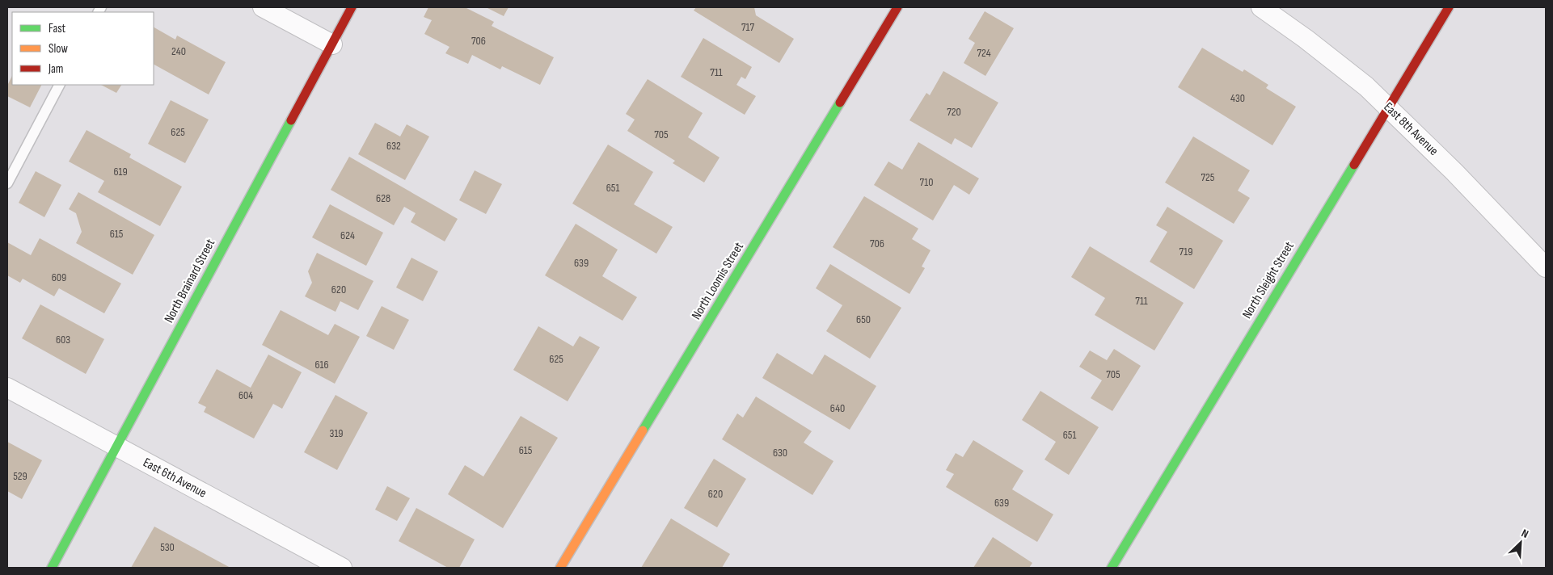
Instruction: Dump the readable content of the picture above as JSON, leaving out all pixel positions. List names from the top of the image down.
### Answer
{
  "streets": {
    "street": [
      "East 8th Avenue",
      "North Sleight Street",
      "North Brainard Street",
      "North Loomis Street",
      "East 6th Avenue"
    ]
  },
  "crossings": [
    ["East 8th Avenue", "North Sleight Street"],
    ["North Brainard Street", "East 6th Avenue"]
  ],
  "house_numbers": [
    "717",
    "706",
    "240",
    "724",
    "711",
    "430",
    "720",
    "625",
    "705",
    "632",
    "619",
    "725",
    "710",
    "651",
    "628",
    "615",
    "624",
    "706",
    "719",
    "639",
    "609",
    "620",
    "711",
    "650",
    "603",
    "625",
    "616",
    "705",
    "604",
    "640",
    "319",
    "651",
    "615",
    "630",
    "529",
    "620",
    "639",
    "530"
  ],
  "legend": ["Fast", "Slow", "Jam"],
  "north": "top right"
}
